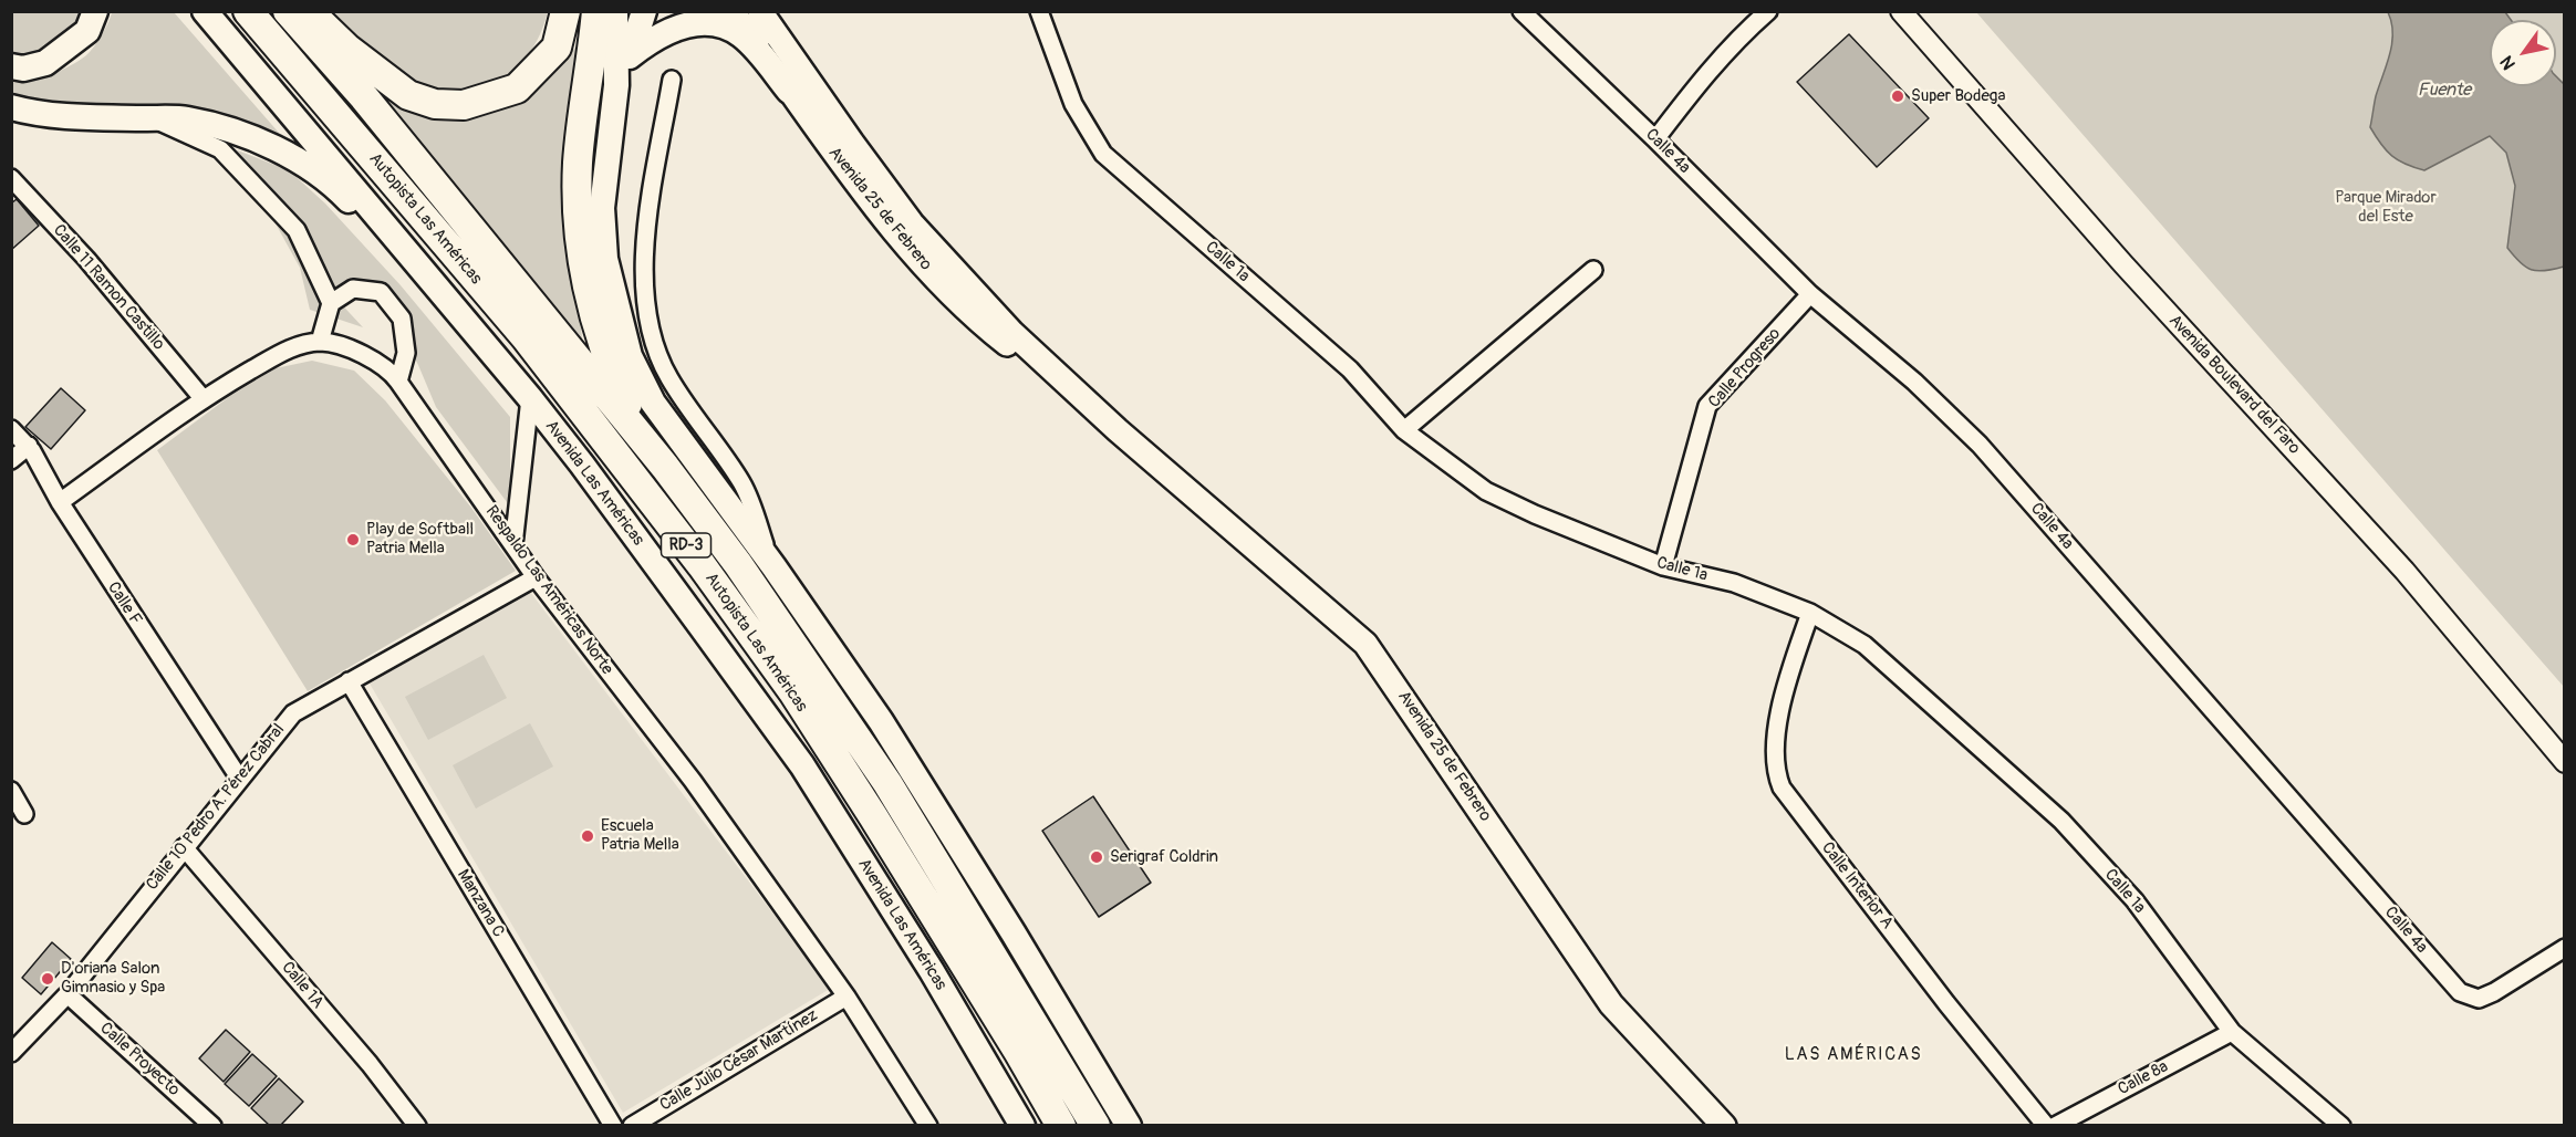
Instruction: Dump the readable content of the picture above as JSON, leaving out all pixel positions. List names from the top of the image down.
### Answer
{
  "streets": {
    "highway": ["Autopista Las Américas", "RD-3"],
    "main road": ["Avenida 25 de Febrero", "Avenida Las Américas"],
    "street": [
      "Calle 4a",
      "Calle 1a",
      "Calle 11 Ramon Castillo",
      "Calle Progreso",
      "Avenida Boulevard del Faro",
      "Respaldo Las Américas Norte",
      "Calle F",
      "Calle 10 Pedro A. Pérez Cabral",
      "Calle Interior A",
      "Manzana C",
      "Calle 1A",
      "Calle Proyecto",
      "Calle Julio César Martínez",
      "Calle 8a"
    ]
  },
  "crossings": [
    ["Calle 4a", "Calle Progreso"],
    ["Calle 1a", "Calle Progreso"],
    ["Calle 1a", "Calle Interior A"],
    ["Calle 1a", "Calle 8a"],
    ["Calle 11 Ramon Castillo", "Respaldo Las Américas Norte"],
    ["Respaldo Las Américas Norte", "Calle F"],
    ["Respaldo Las Américas Norte", "Calle 10 Pedro A. Pérez Cabral"],
    ["Respaldo Las Américas Norte", "Calle Julio César Martínez"],
    ["Calle F", "Calle 10 Pedro A. Pérez Cabral"],
    ["Calle 10 Pedro A. Pérez Cabral", "Manzana C"],
    ["Calle 10 Pedro A. Pérez Cabral", "Calle 1A"],
    ["Calle 10 Pedro A. Pérez Cabral", "Calle Proyecto"]
  ],
  "districts": ["LAS AMÉRICAS"],
  "water": ["Fuente"],
  "parks": ["Parque Mirador del Este"],
  "places": [
    "Super Bodega",
    "Play de Softball Patria Mella",
    "Escuela Patria Mella",
    "Serigraf Coldrin",
    "D'oriana Salon Gimnasio y Spa"
  ],
  "north": "bottom left"
}
